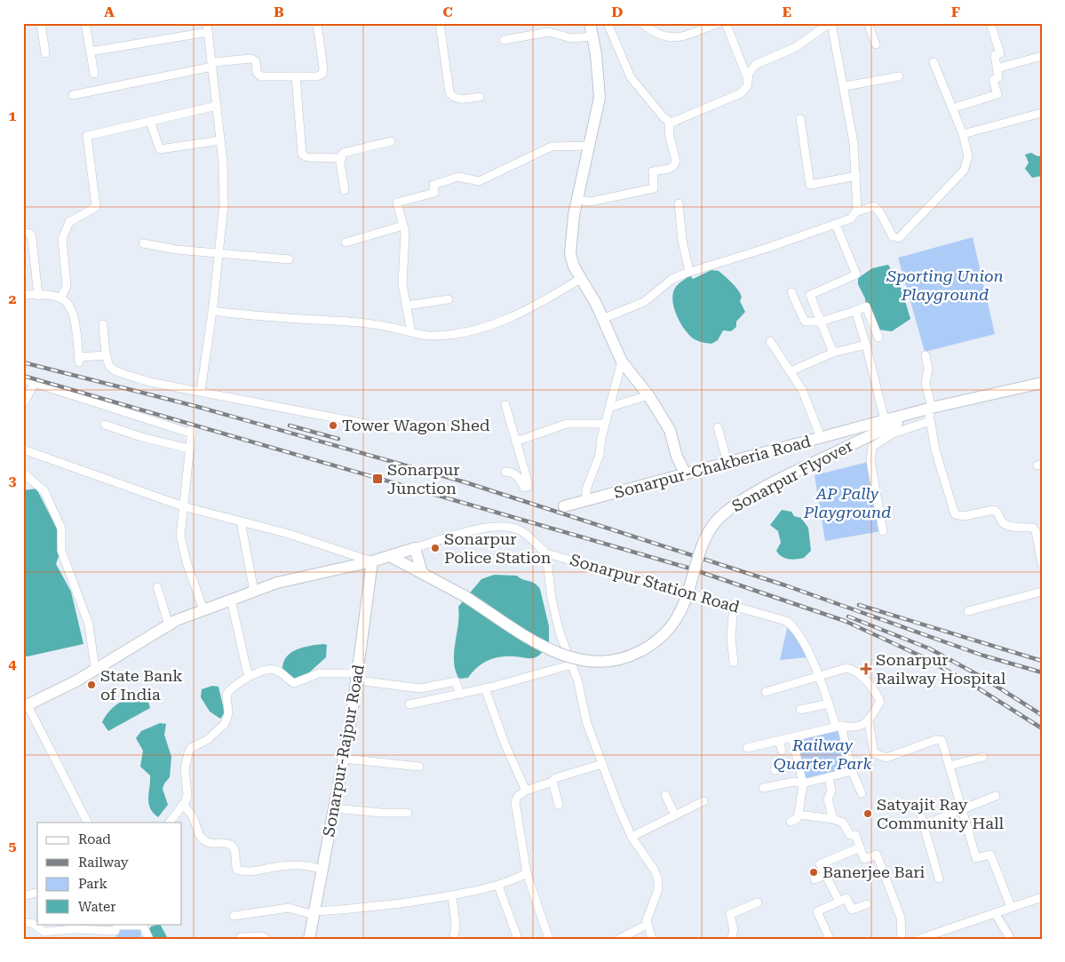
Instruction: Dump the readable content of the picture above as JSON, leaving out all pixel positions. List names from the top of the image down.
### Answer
{
  "streets": {
    "main road": ["Sonarpur-Chakberia Road", "Sonarpur Flyover", "Sonarpur-Rajpur Road"],
    "street": ["Sonarpur Station Road"]
  },
  "crossings": [
    ["Sonarpur-Chakberia Road", "Sonarpur Flyover"]
  ],
  "parks": ["Sporting Union Playground", "AP Pally Playground", "Railway Quarter Park"],
  "places": {
    "other": [
      "Tower Wagon Shed",
      "Sonarpur Police Station",
      "State Bank of India",
      "Satyajit Ray Community Hall",
      "Banerjee Bari"
    ],
    "transit": ["Sonarpur Junction"],
    "health": ["Sonarpur Railway Hospital"]
  },
  "legend": [
    "Road",
    "Railway",
    "Park",
    "Water"
  ],
  "grid": {
    "columns": [
      "A",
      "B",
      "C",
      "D",
      "E",
      "F"
    ],
    "rows": [
      "1",
      "2",
      "3",
      "4",
      "5"
    ]
  }
}
